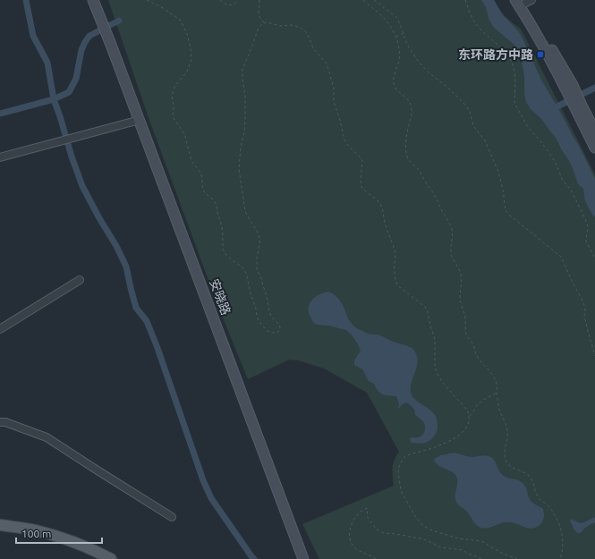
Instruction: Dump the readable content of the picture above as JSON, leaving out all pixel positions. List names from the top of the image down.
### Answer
{
  "streets": {
    "street": ["安晓路"]
  },
  "places": {
    "transit": ["东环路方中路"]
  },
  "scale_bar": "100 m"
}
